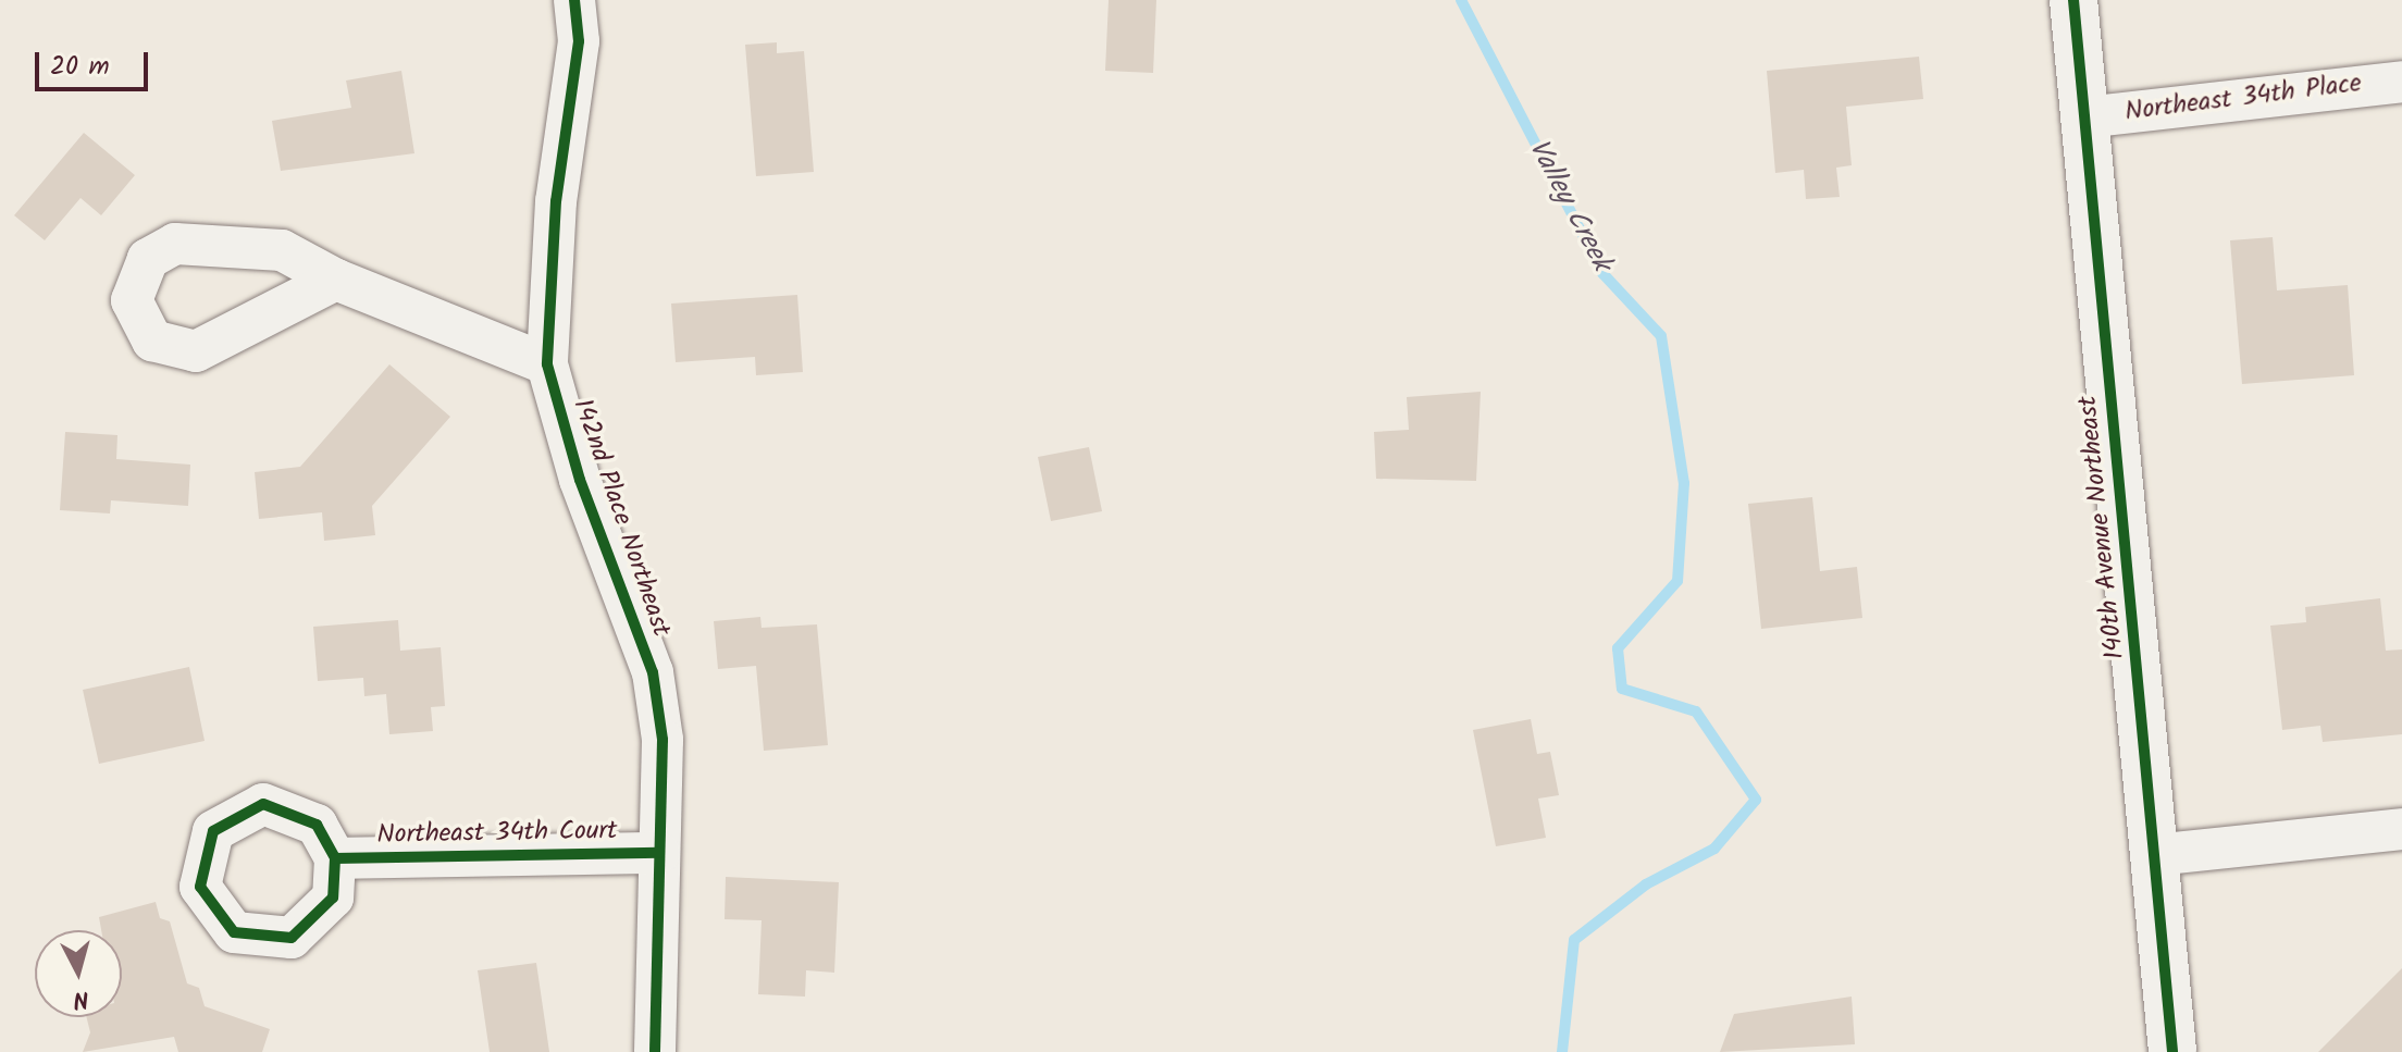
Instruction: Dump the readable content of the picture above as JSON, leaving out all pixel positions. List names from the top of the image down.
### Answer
{
  "streets": {
    "street": [
      "Northeast 34th Place",
      "142nd Place Northeast",
      "140th Avenue Northeast",
      "Northeast 34th Court"
    ]
  },
  "crossings": [
    ["Northeast 34th Place", "140th Avenue Northeast"],
    ["142nd Place Northeast", "Northeast 34th Court"]
  ],
  "water": ["Valley Creek"],
  "scale_bar": "20 m",
  "north": "bottom"
}
